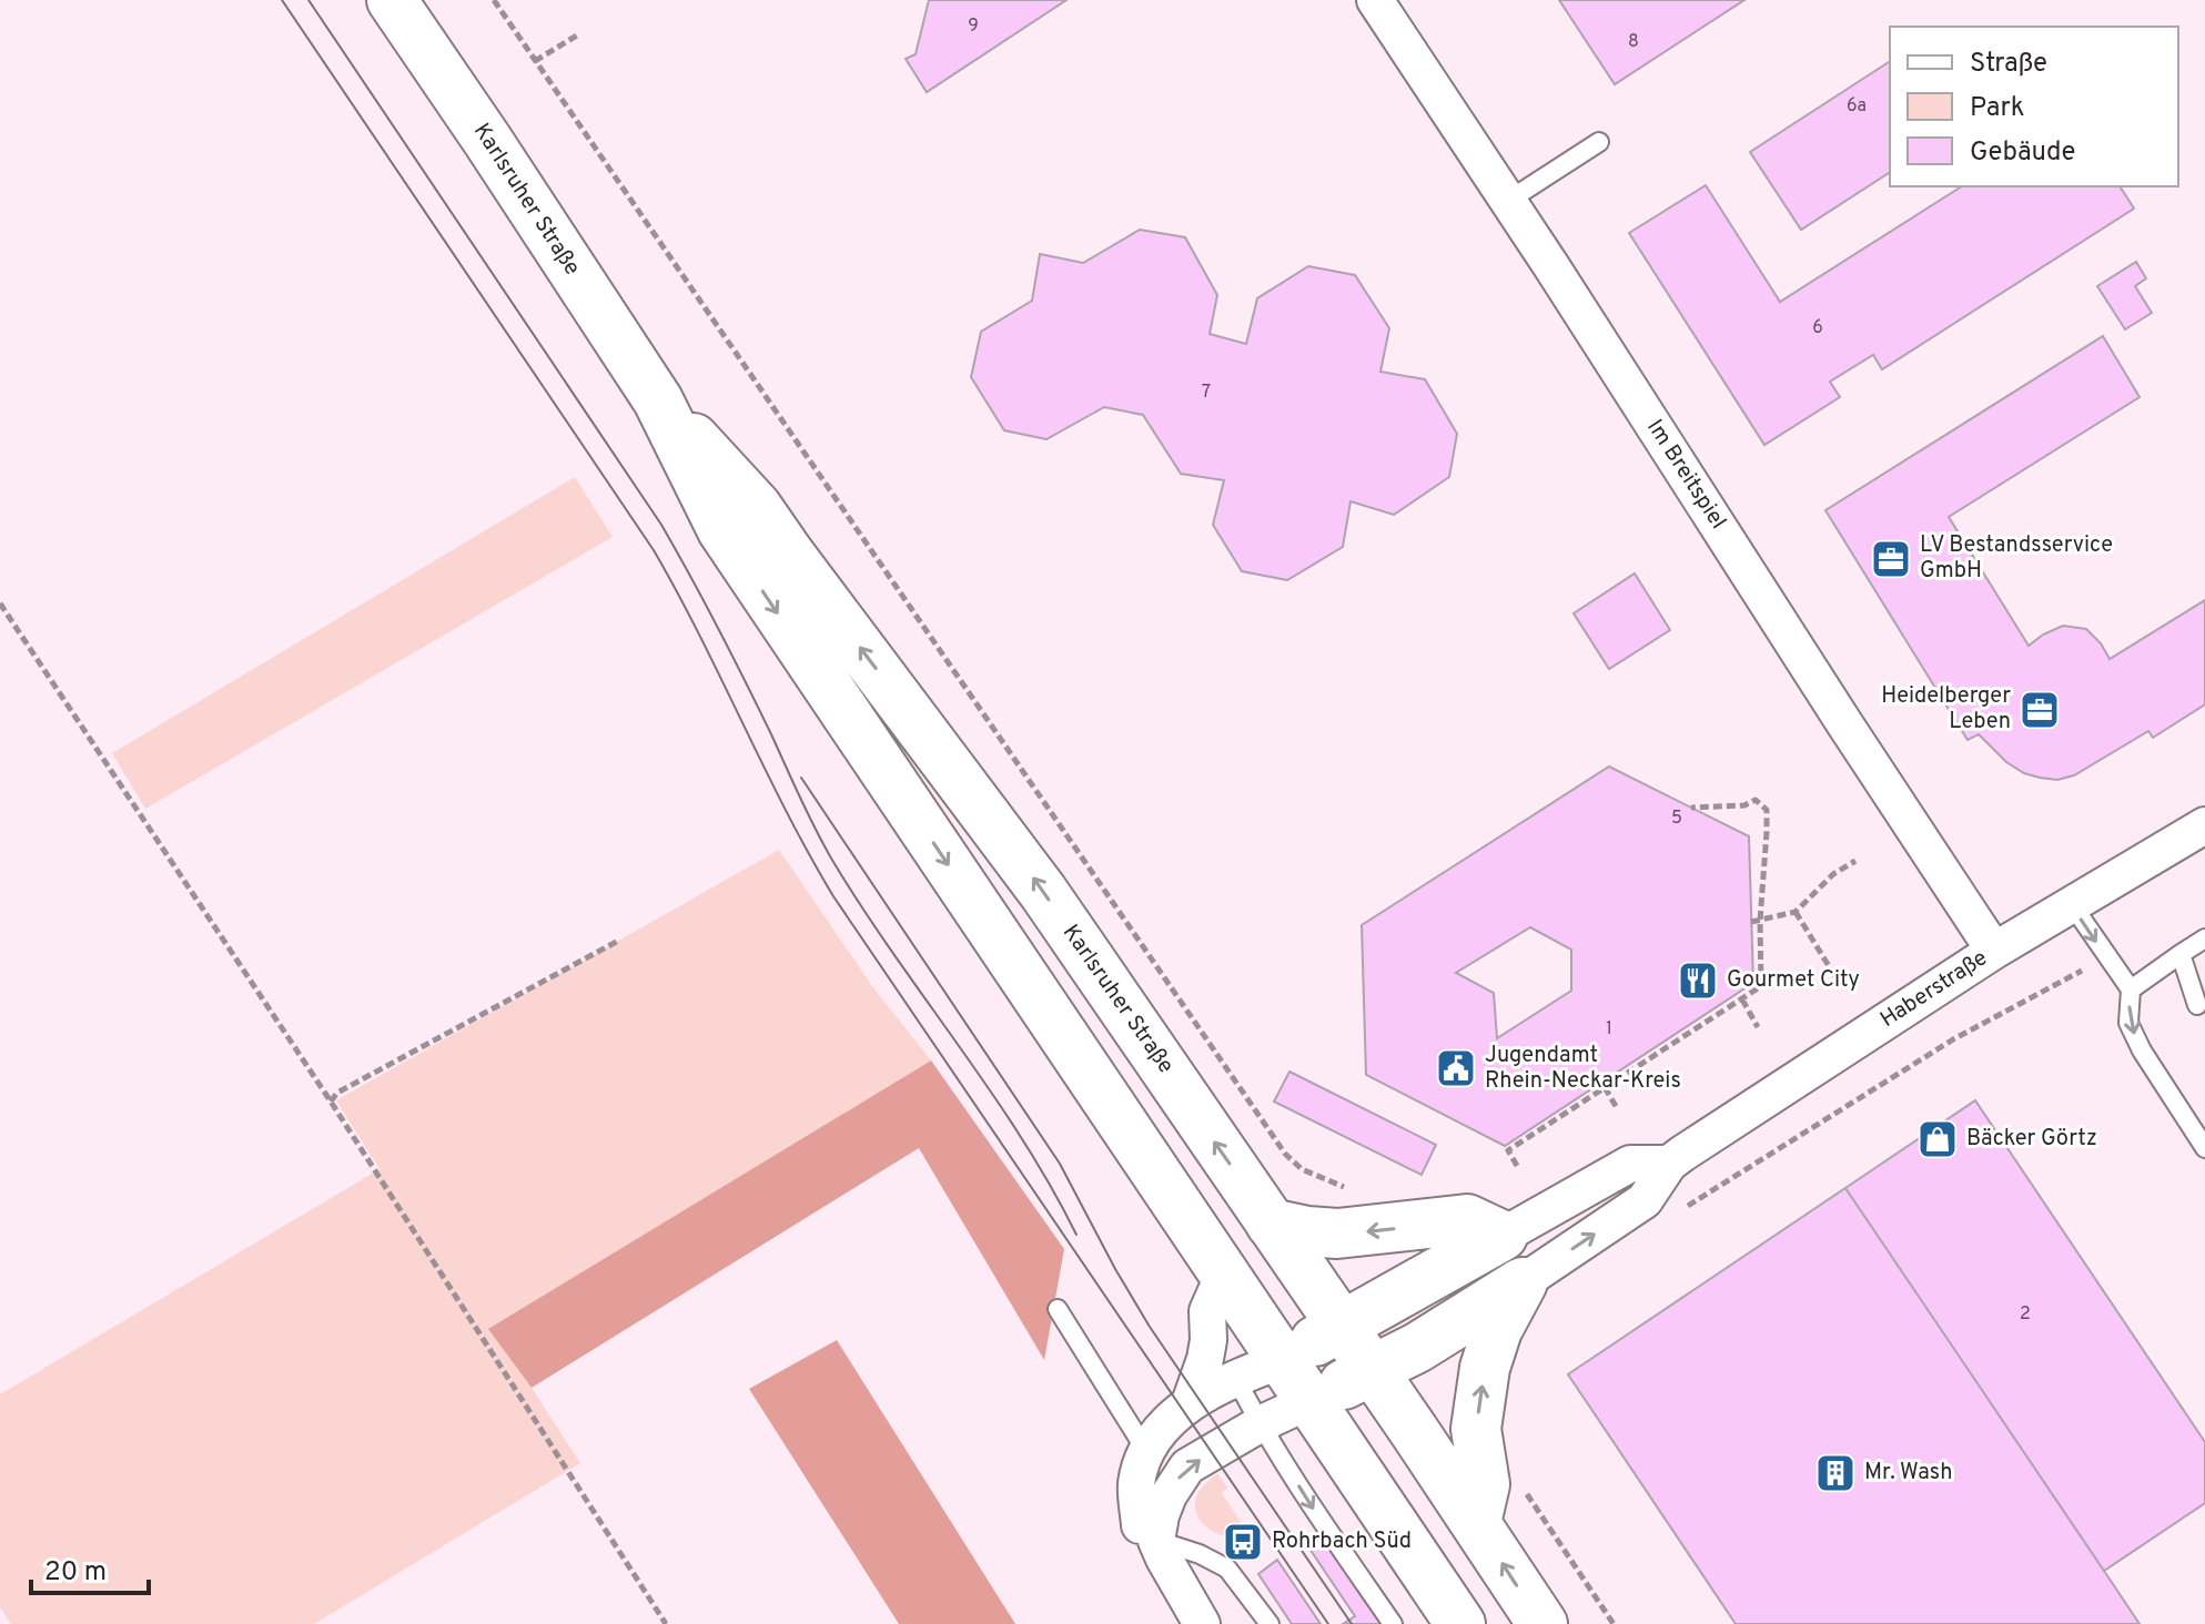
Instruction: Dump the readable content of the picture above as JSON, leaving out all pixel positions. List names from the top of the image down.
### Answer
{
  "streets": {
    "main road": ["Karlsruher Straße"],
    "street": ["Im Breitspiel", "Haberstraße"]
  },
  "crossings": [
    ["Im Breitspiel", "Haberstraße"]
  ],
  "places": {
    "office": ["LV Bestandsservice GmbH", "Heidelberger Leben"],
    "restaurant": ["Gourmet City"],
    "public building": ["Jugendamt Rhein-Neckar-Kreis"],
    "shop": ["Bäcker Görtz"],
    "building": ["Mr. Wash"],
    "bus stop": ["Rohrbach Süd"]
  },
  "house_numbers": [
    "9",
    "8",
    "6a",
    "6",
    "7",
    "5",
    "1",
    "2"
  ],
  "legend": ["Straße", "Park", "Gebäude"],
  "scale_bar": "20 m"
}
